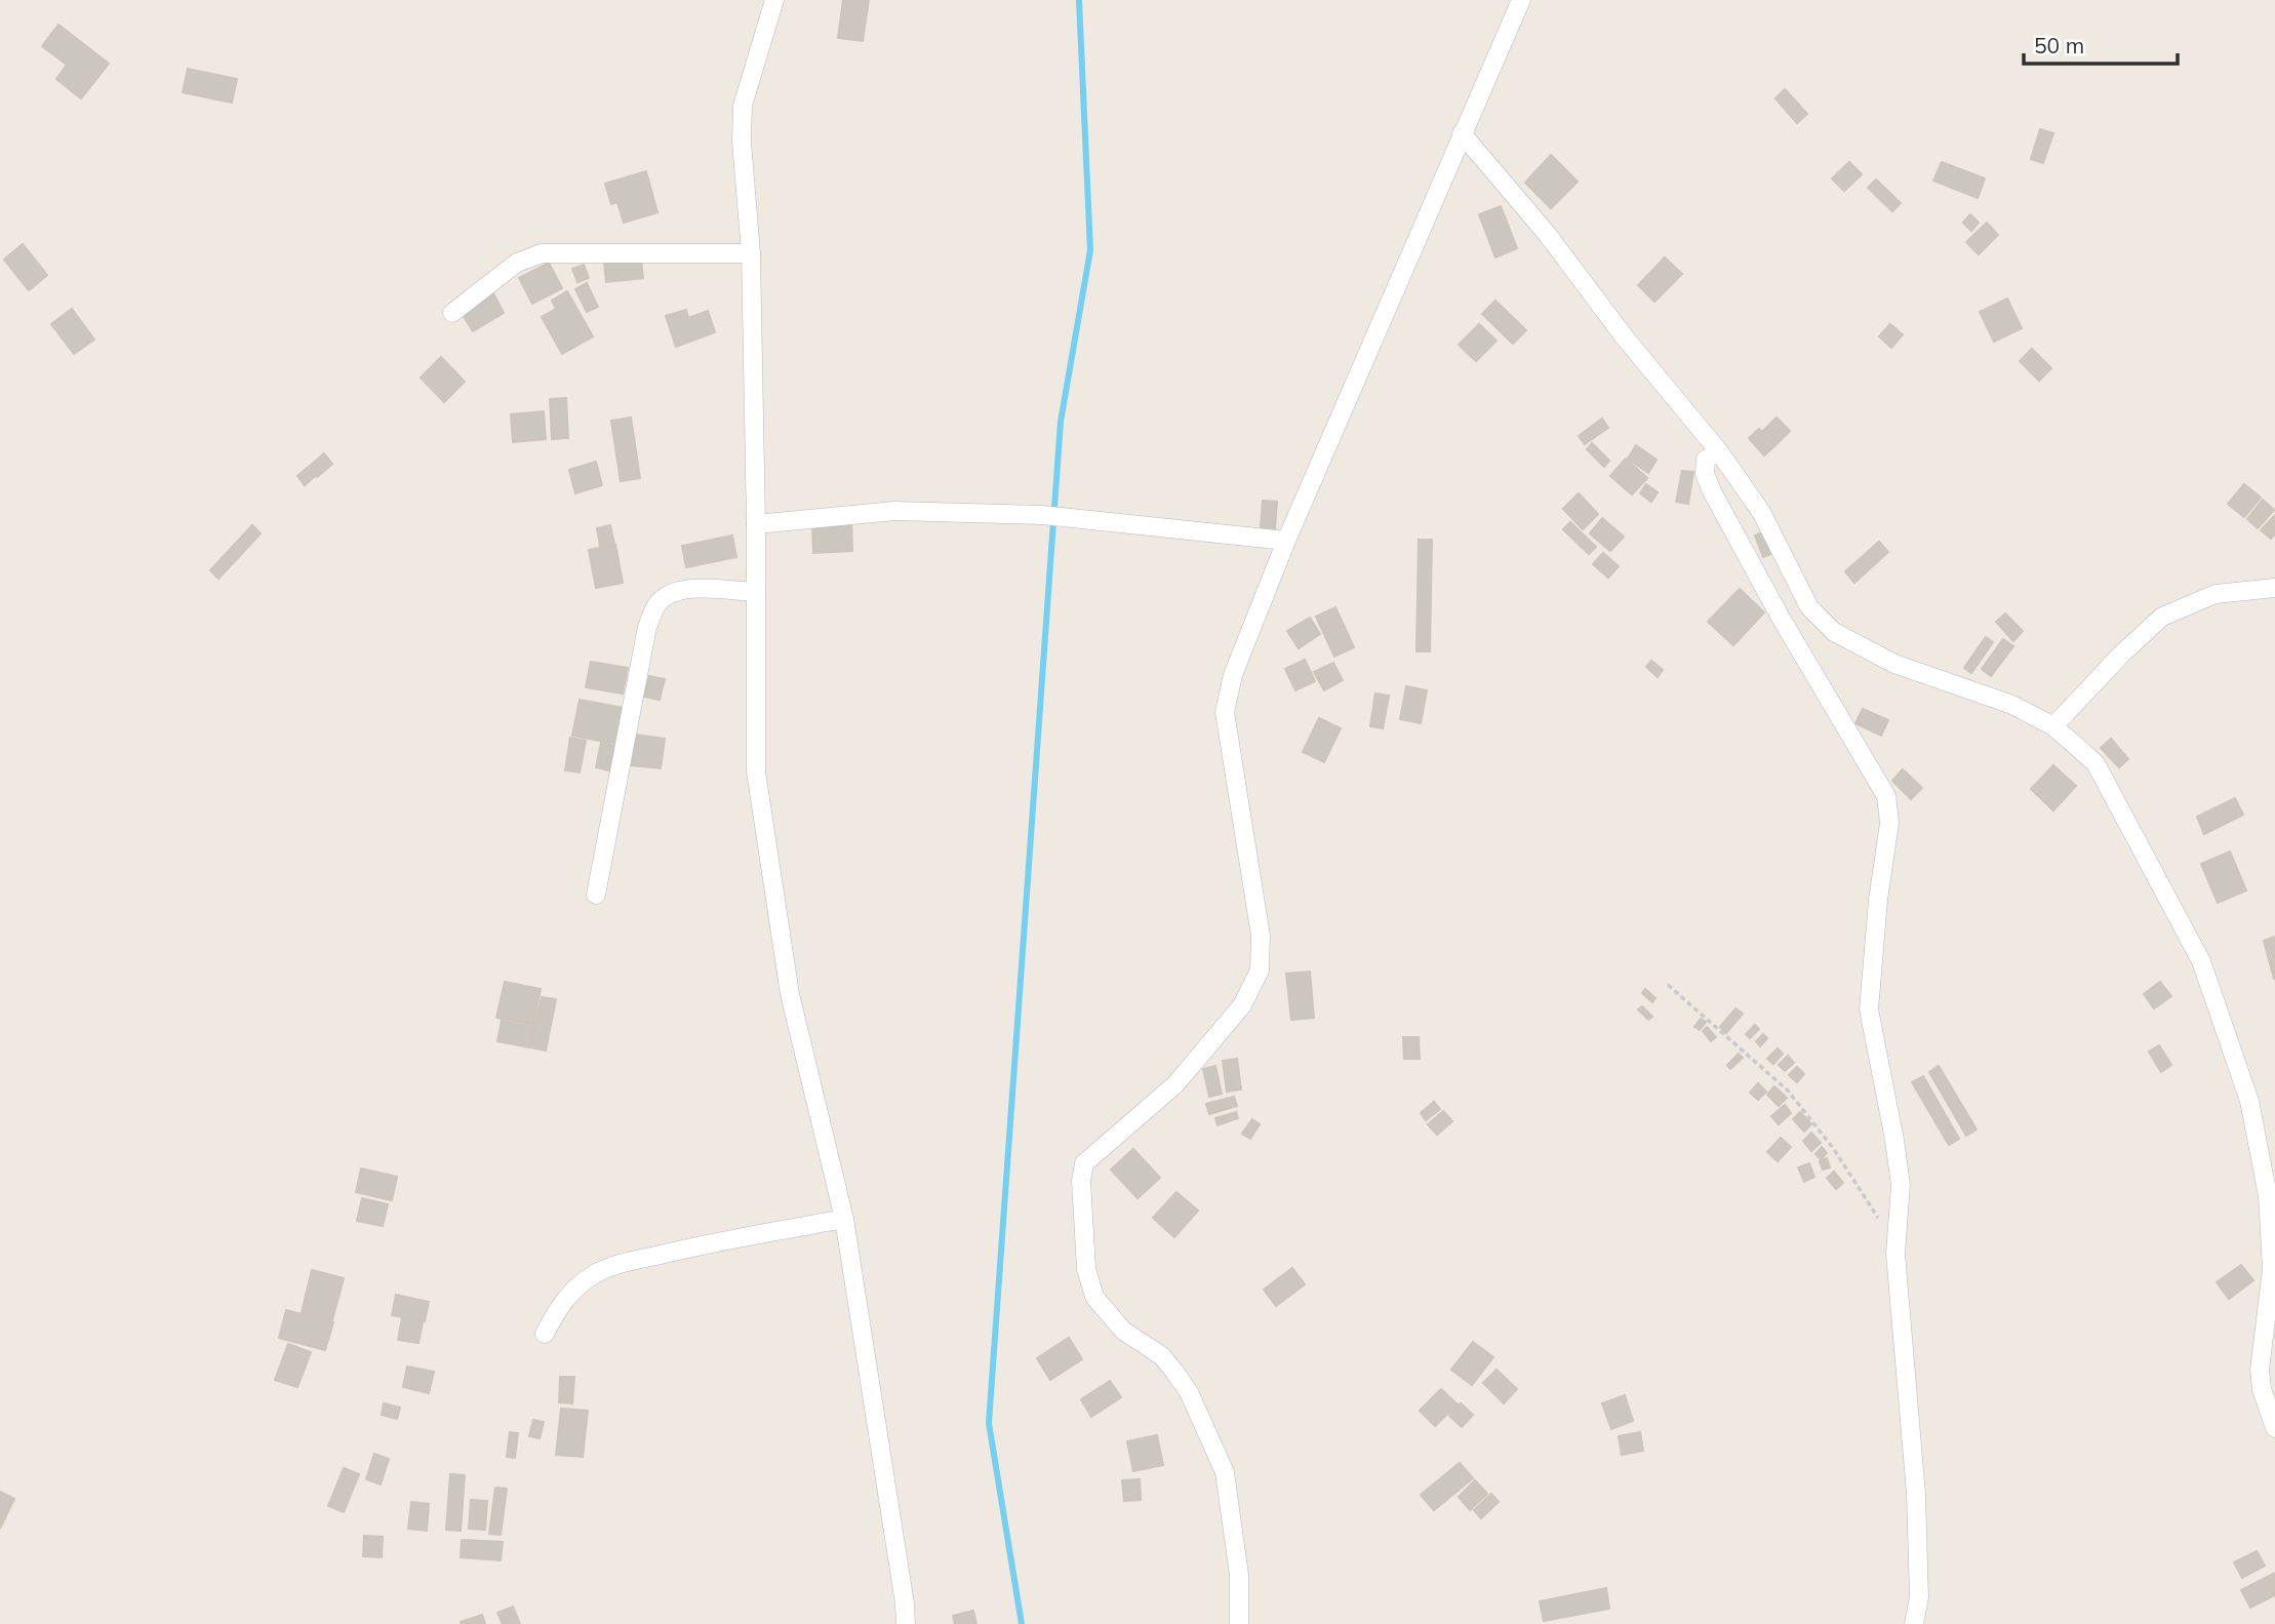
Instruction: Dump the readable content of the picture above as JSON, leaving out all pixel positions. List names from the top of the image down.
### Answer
{
  "scale_bar": "50 m"
}
